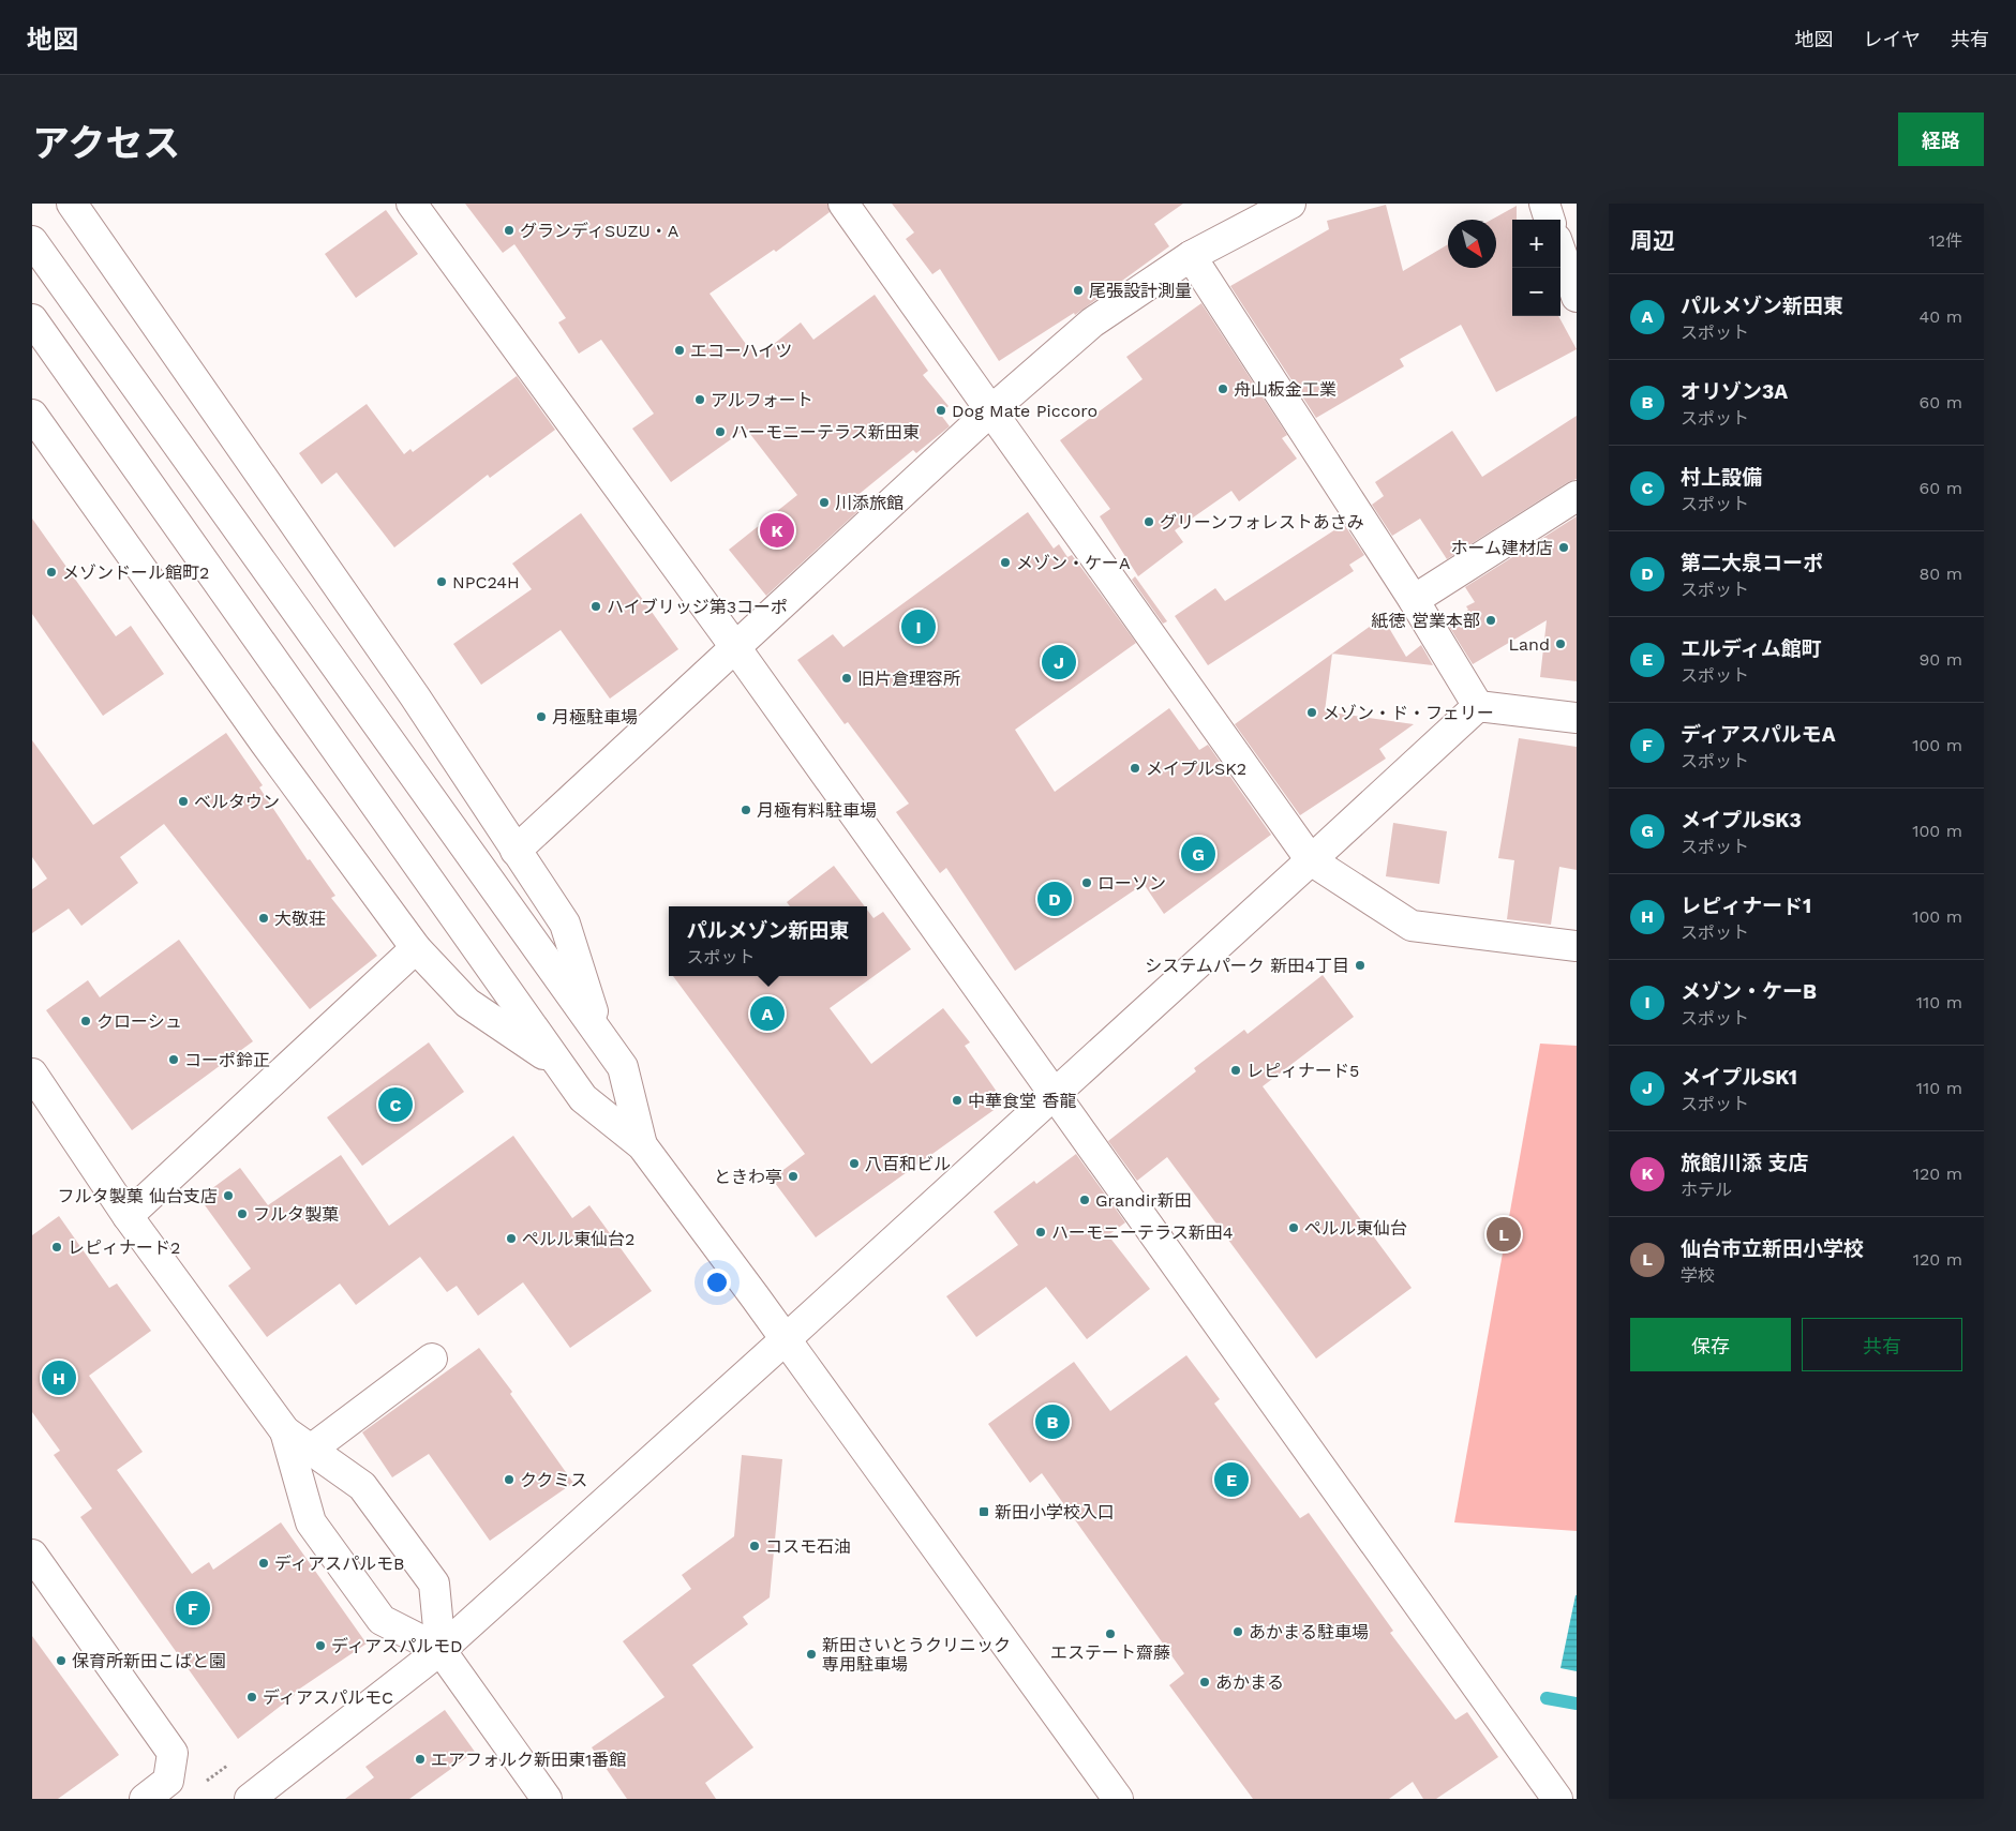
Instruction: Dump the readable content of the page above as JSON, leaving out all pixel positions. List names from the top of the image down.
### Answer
{
  "places": {
    "other": [
      "グランディSUZU・A",
      "尾張設計測量",
      "エコーハイツ",
      "舟山板金工業",
      "アルフォート",
      "Dog Mate Piccoro",
      "ハーモニーテラス新田東",
      "川添旅館",
      "グリーンフォレストあさみ",
      "ホーム建材店",
      "メゾン・ケーA",
      "メゾンドール館町2",
      "NPC24H",
      "ハイブリッジ第3コーポ",
      "紙徳 営業本部",
      "Land",
      "旧片倉理容所",
      "メゾン・ド・フェリー",
      "月極駐車場",
      "メイプルSK2",
      "ベルタウン",
      "月極有料駐車場",
      "ローソン",
      "大敬荘",
      "システムパーク 新田4丁目",
      "クローシュ",
      "コーポ鈴正",
      "レピィナード5",
      "中華食堂 香龍",
      "八百和ビル",
      "ときわ亭",
      "フルタ製菓 仙台支店",
      "Grandir新田",
      "フルタ製菓",
      "ペルル東仙台",
      "ハーモニーテラス新田4",
      "ペルル東仙台2",
      "レピィナード2",
      "ククミス",
      "コスモ石油",
      "ディアスパルモB",
      "あかまる駐車場",
      "エステート齋藤",
      "ディアスパルモD",
      "新田さいとうクリニック 専用駐車場",
      "保育所新田こばと園",
      "あかまる",
      "ディアスパルモC",
      "エアフォルク新田東1番館"
    ],
    "transit": ["新田小学校入口"]
  },
  "north": "bottom right",
  "page": {
    "header": "地図",
    "nav": ["地図", "レイヤ", "共有"],
    "title": "アクセス",
    "buttons": [
      "経路",
      ["保存", "共有"]
    ],
    "heading": ["周辺", "12件"],
    "map_buttons": ["+", "−"],
    "list": [
      {
        "mark": "A",
        "name": "パルメゾン新田東",
        "note": "スポット",
        "value": "40 m"
      },
      {
        "mark": "B",
        "name": "オリゾン3A",
        "note": "スポット",
        "value": "60 m"
      },
      {
        "mark": "C",
        "name": "村上設備",
        "note": "スポット",
        "value": "60 m"
      },
      {
        "mark": "D",
        "name": "第二大泉コーポ",
        "note": "スポット",
        "value": "80 m"
      },
      {
        "mark": "E",
        "name": "エルディム館町",
        "note": "スポット",
        "value": "90 m"
      },
      {
        "mark": "F",
        "name": "ディアスパルモA",
        "note": "スポット",
        "value": "100 m"
      },
      {
        "mark": "G",
        "name": "メイプルSK3",
        "note": "スポット",
        "value": "100 m"
      },
      {
        "mark": "H",
        "name": "レピィナード1",
        "note": "スポット",
        "value": "100 m"
      },
      {
        "mark": "I",
        "name": "メゾン・ケーB",
        "note": "スポット",
        "value": "110 m"
      },
      {
        "mark": "J",
        "name": "メイプルSK1",
        "note": "スポット",
        "value": "110 m"
      },
      {
        "mark": "K",
        "name": "旅館川添 支店",
        "note": "ホテル",
        "value": "120 m"
      },
      {
        "mark": "L",
        "name": "仙台市立新田小学校",
        "note": "学校",
        "value": "120 m"
      }
    ],
    "pins": [
      "K",
      "I",
      "J",
      "G",
      "D",
      "A",
      "C",
      "L",
      "H",
      "B",
      "E",
      "F"
    ],
    "popup": ["パルメゾン新田東", "スポット"]
  }
}
